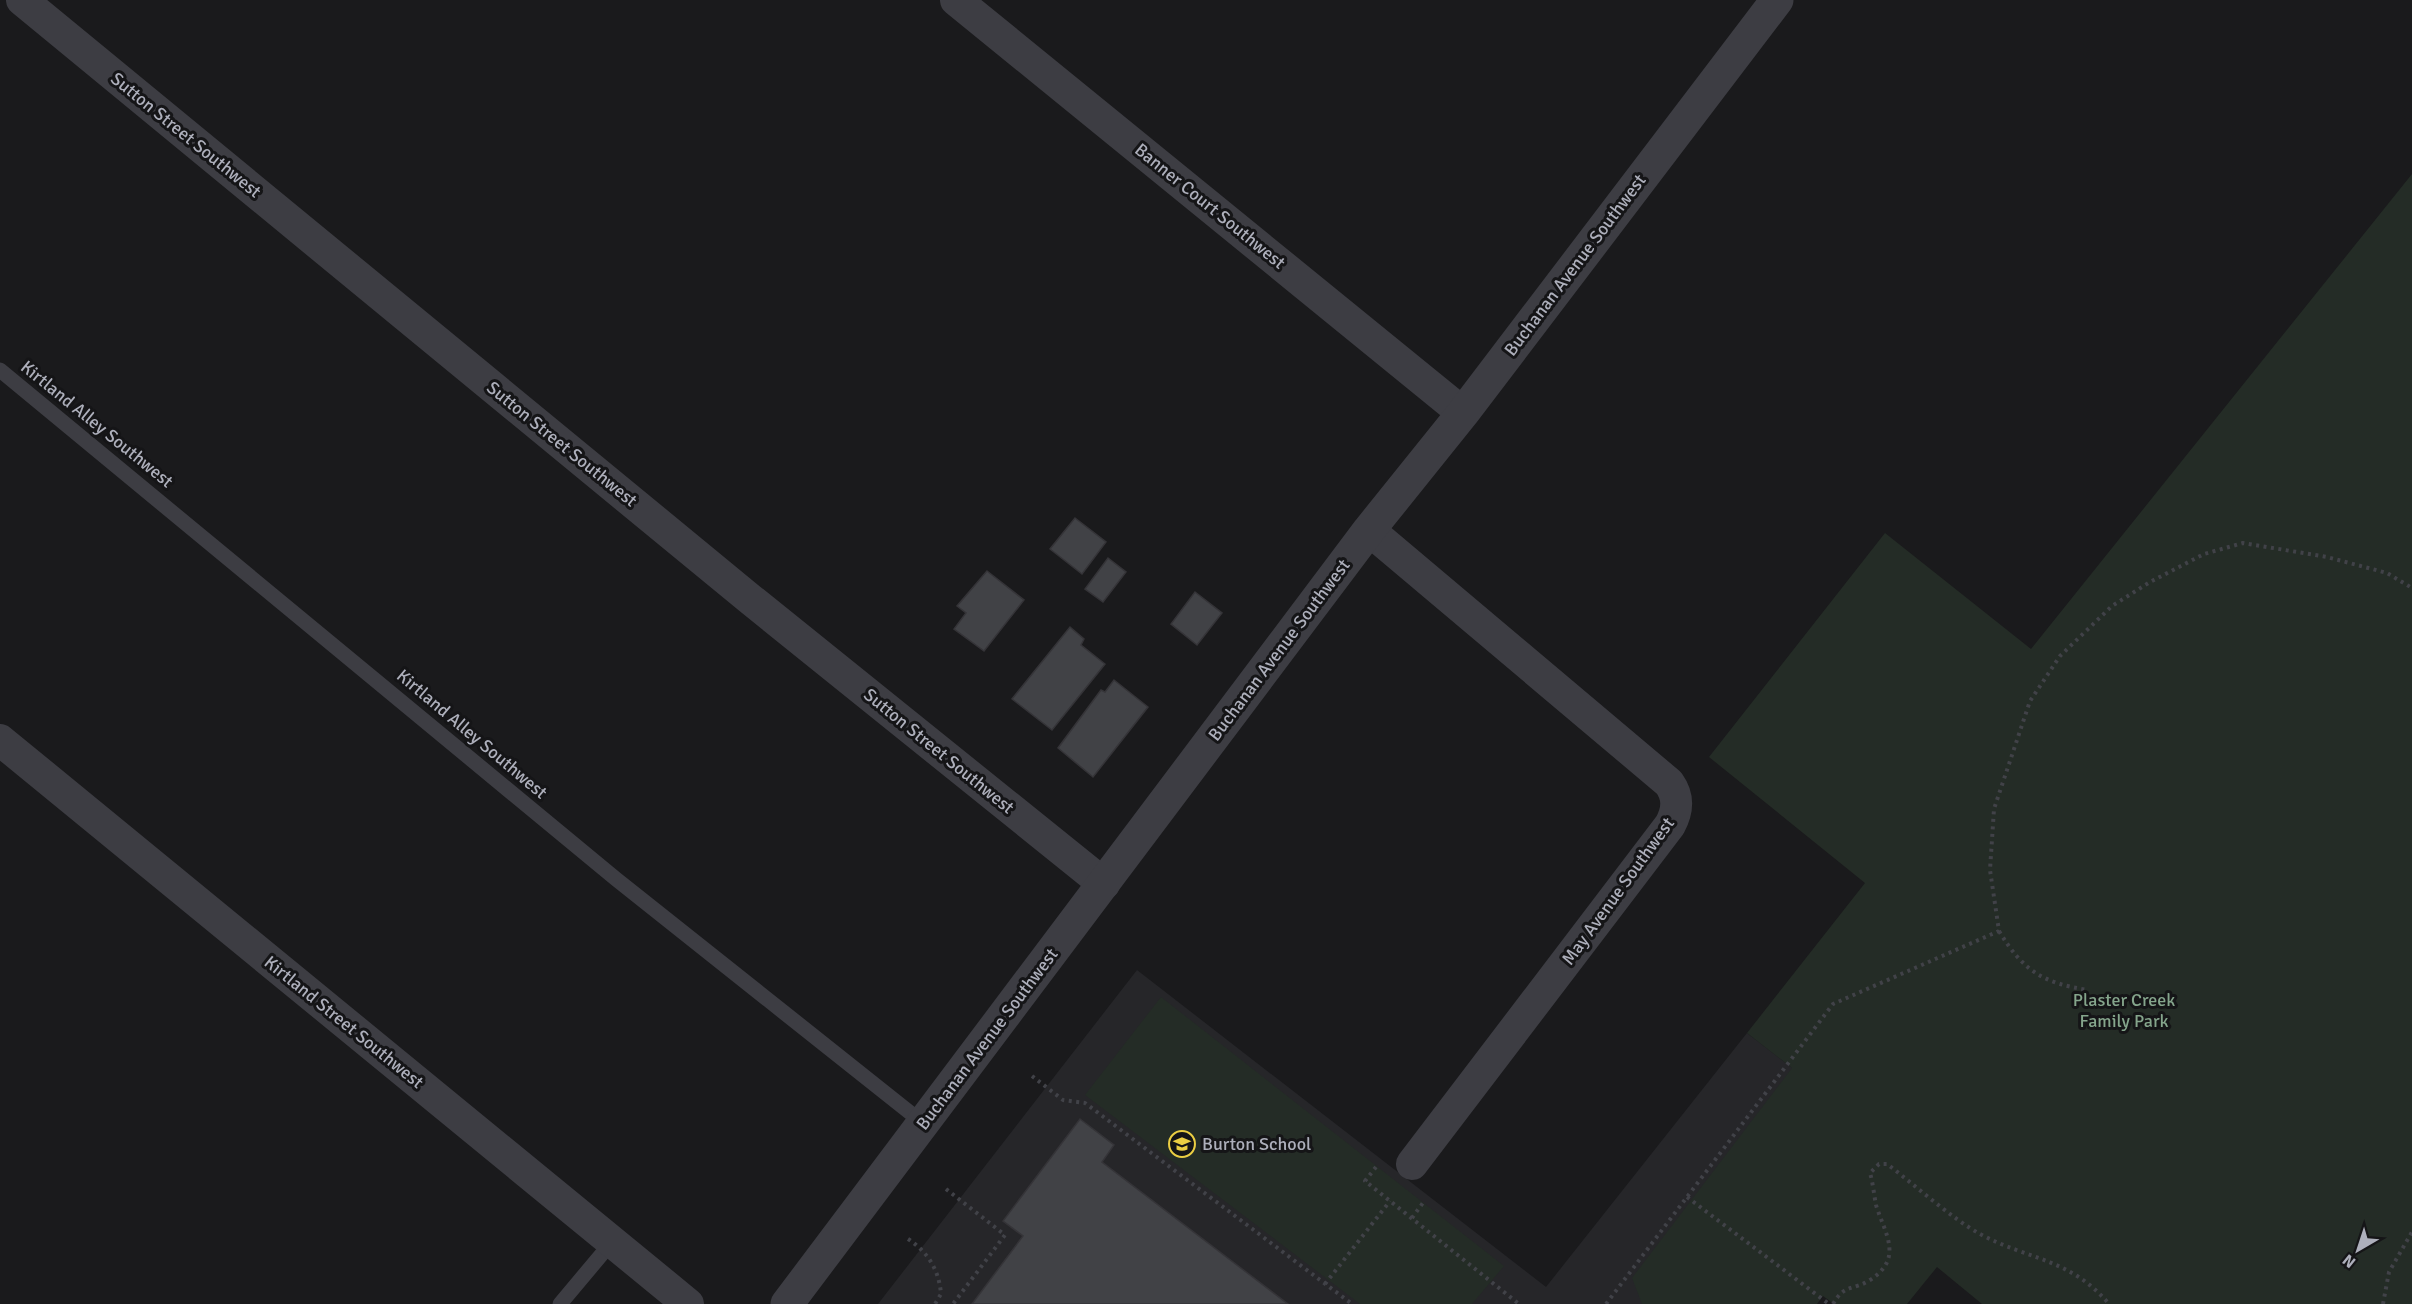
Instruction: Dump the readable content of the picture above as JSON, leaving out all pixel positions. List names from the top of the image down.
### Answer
{
  "streets": {
    "street": [
      "Sutton Street Southwest",
      "Banner Court Southwest",
      "Buchanan Avenue Southwest",
      "May Avenue Southwest",
      "Kirtland Street Southwest"
    ],
    "lane": ["Kirtland Alley Southwest"]
  },
  "crossings": [
    ["Sutton Street Southwest", "Buchanan Avenue Southwest"],
    ["Banner Court Southwest", "Buchanan Avenue Southwest"],
    ["Buchanan Avenue Southwest", "Kirtland Alley Southwest"],
    ["Buchanan Avenue Southwest", "May Avenue Southwest"]
  ],
  "parks": ["Plaster Creek Family Park"],
  "places": {
    "school or university": ["Burton School"]
  },
  "north": "bottom left"
}
